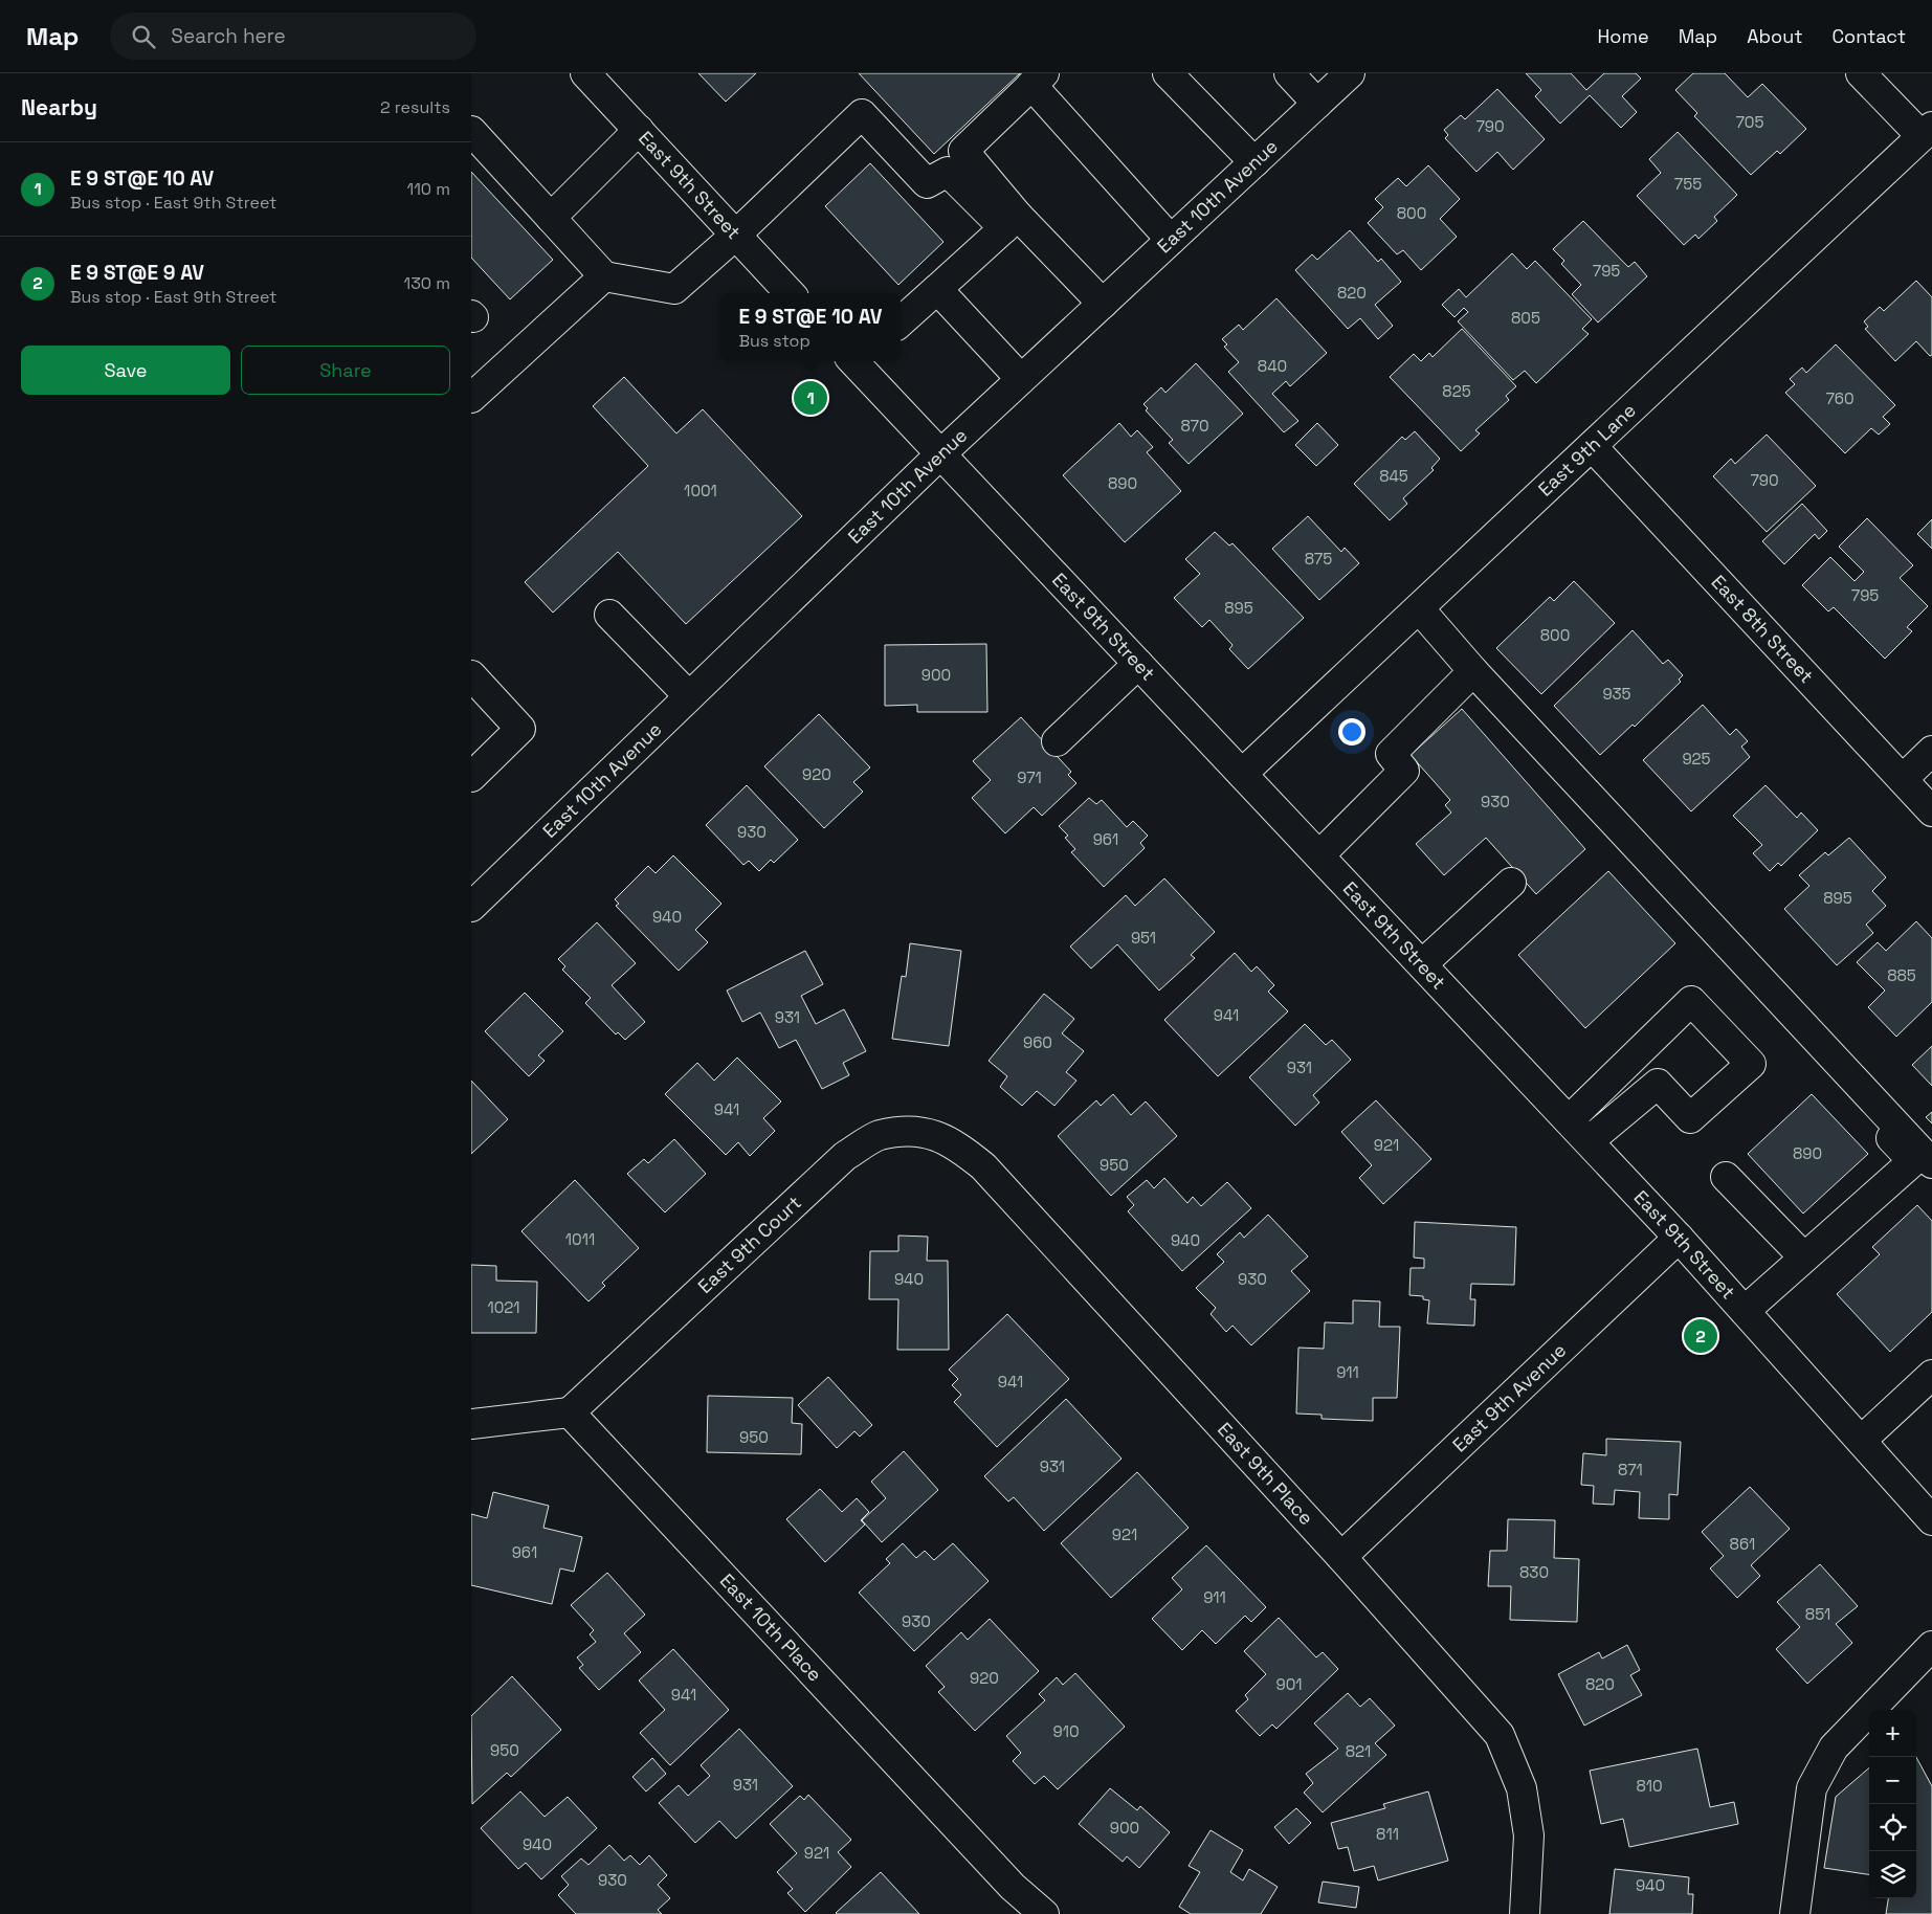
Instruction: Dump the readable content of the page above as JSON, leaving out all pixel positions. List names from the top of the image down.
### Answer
{
  "streets": {
    "street": [
      "East 9th Street",
      "East 10th Avenue",
      "East 9th Lane",
      "East 8th Street",
      "East 9th Court",
      "East 9th Avenue",
      "East 9th Place",
      "East 10th Place"
    ]
  },
  "crossings": [
    ["East 9th Street", "East 10th Avenue"],
    ["East 9th Street", "East 9th Lane"],
    ["East 9th Street", "East 9th Avenue"],
    ["East 9th Lane", "East 8th Street"],
    ["East 9th Court", "East 9th Place"],
    ["East 9th Court", "East 10th Place"],
    ["East 9th Avenue", "East 9th Place"]
  ],
  "house_numbers": [
    "705",
    "790",
    "755",
    "800",
    "795",
    "820",
    "805",
    "840",
    "825",
    "760",
    "870",
    "845",
    "790",
    "890",
    "1001",
    "875",
    "795",
    "895",
    "800",
    "900",
    "935",
    "925",
    "920",
    "971",
    "930",
    "930",
    "961",
    "895",
    "940",
    "951",
    "885",
    "941",
    "931",
    "960",
    "931",
    "941",
    "921",
    "890",
    "950",
    "1011",
    "940",
    "940",
    "930",
    "1021",
    "911",
    "941",
    "950",
    "931",
    "871",
    "921",
    "861",
    "961",
    "830",
    "911",
    "851",
    "930",
    "920",
    "901",
    "820",
    "941",
    "910",
    "950",
    "821",
    "931",
    "810",
    "900",
    "811",
    "940",
    "921",
    "930",
    "940"
  ],
  "page": {
    "header": "Map",
    "search": "Search here",
    "nav": [
      "Home",
      "Map",
      "About",
      "Contact"
    ],
    "heading": ["Nearby", "2 results"],
    "list": [
      {
        "mark": "1",
        "name": "E 9 ST@E 10 AV",
        "note": "Bus stop · East 9th Street",
        "value": "110 m"
      },
      {
        "mark": "2",
        "name": "E 9 ST@E 9 AV",
        "note": "Bus stop · East 9th Street",
        "value": "130 m"
      }
    ],
    "popup": ["E 9 ST@E 10 AV", "Bus stop"],
    "buttons": ["Save", "Share"],
    "pins": ["1", "2"],
    "map_buttons": ["+", "−"]
  }
}
